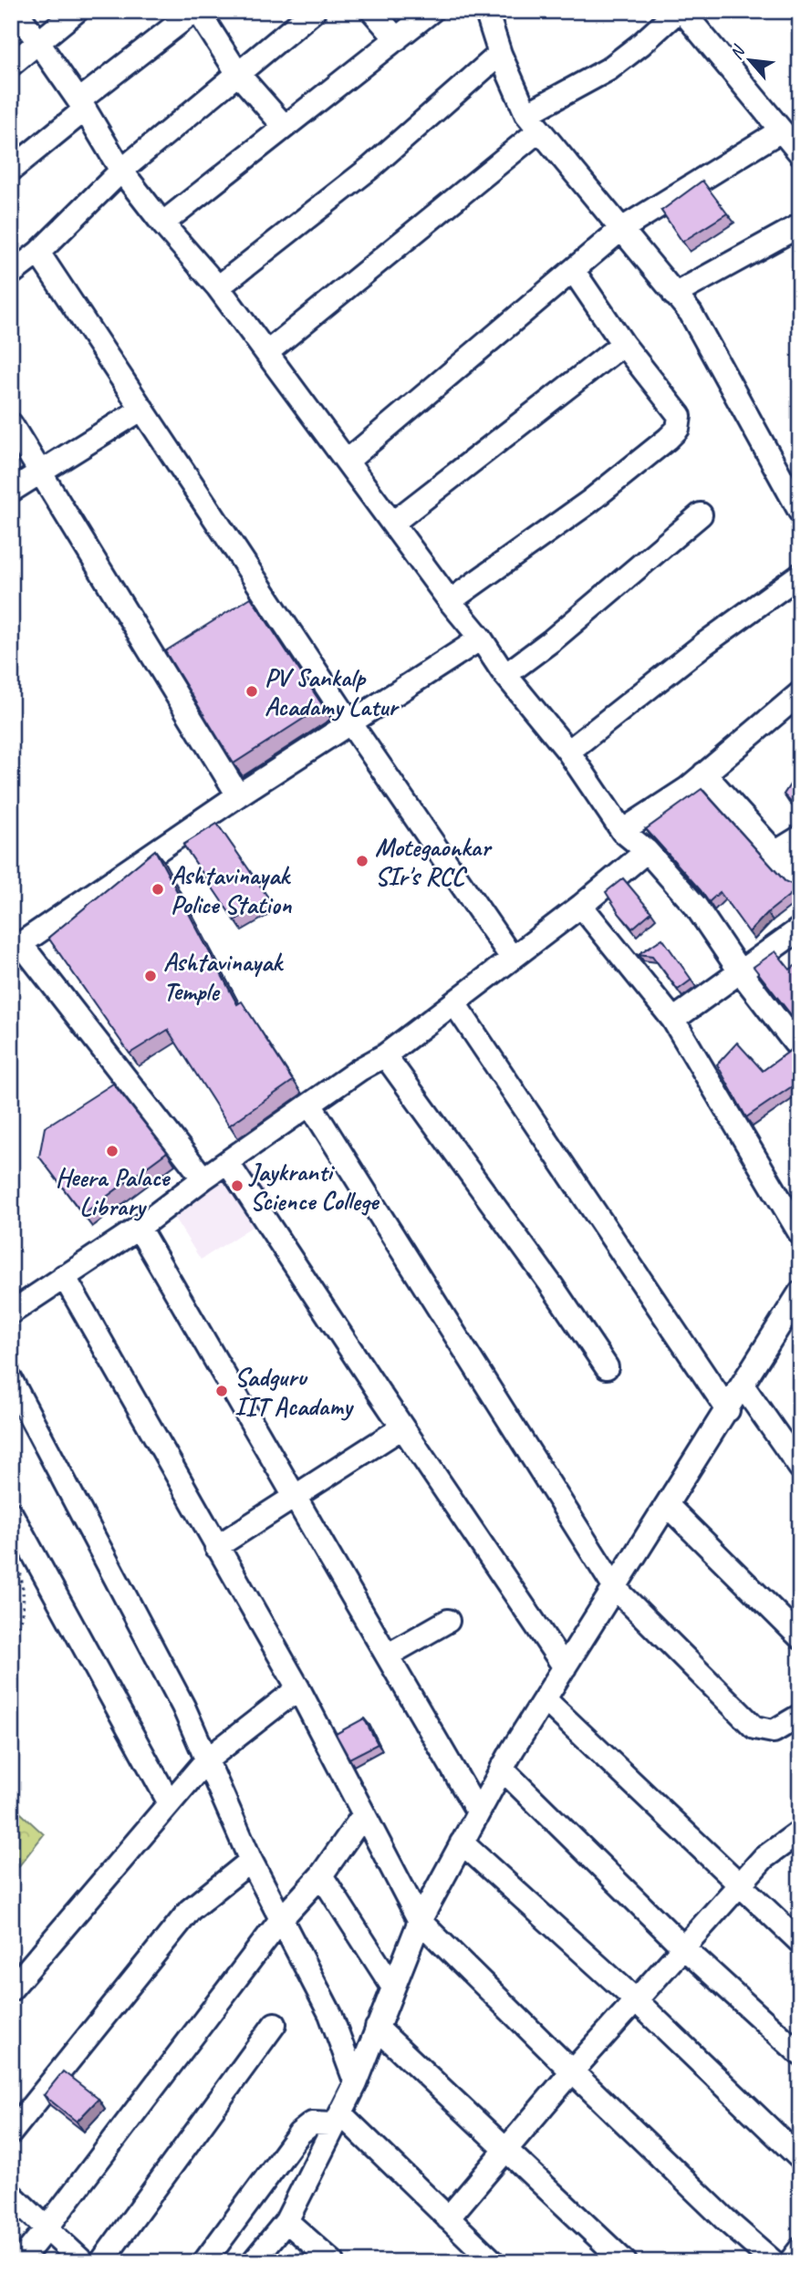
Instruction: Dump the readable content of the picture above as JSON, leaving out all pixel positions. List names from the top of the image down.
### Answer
{
  "places": [
    "PV Sankalp Acadamy Latur",
    "Motegaonkar SIr's RCC",
    "Ashtavinayak Police Station",
    "Ashtavinayak Temple",
    "Heera Palace Library",
    "Jaykranti Science College",
    "Sadguru IIT Acadamy"
  ],
  "north": "top left"
}
